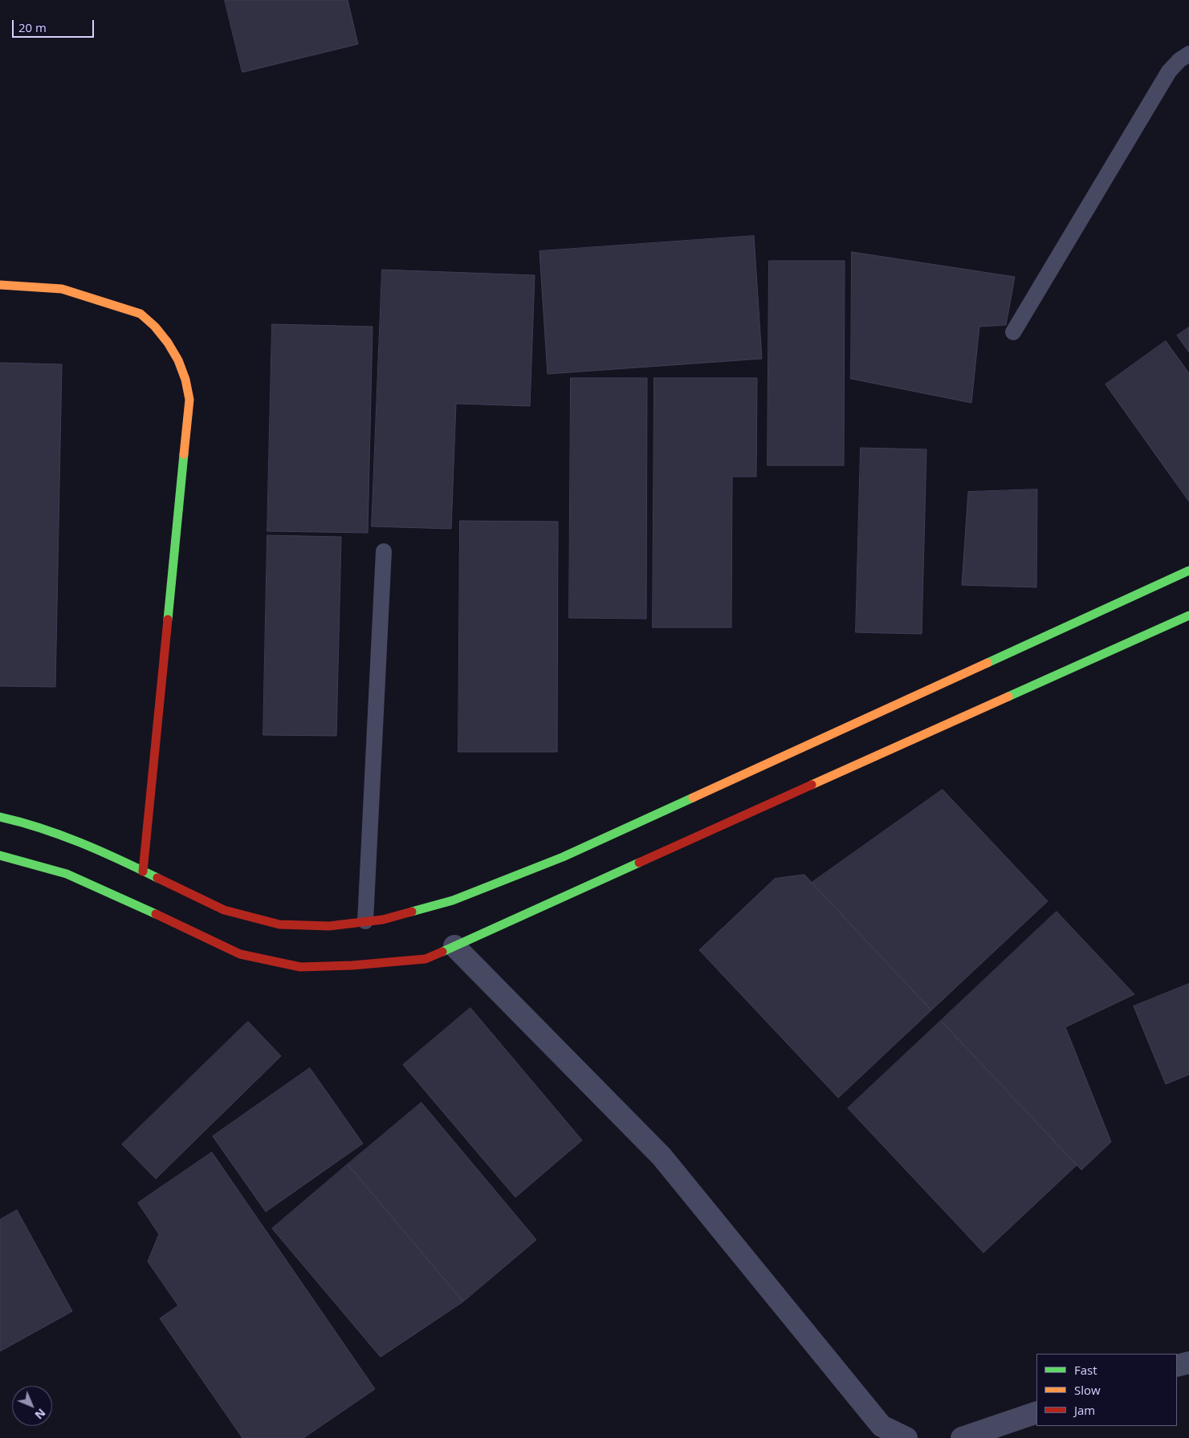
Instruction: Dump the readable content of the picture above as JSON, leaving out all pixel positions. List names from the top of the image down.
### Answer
{
  "legend": ["Fast", "Slow", "Jam"],
  "scale_bar": "20 m",
  "north": "bottom right"
}
